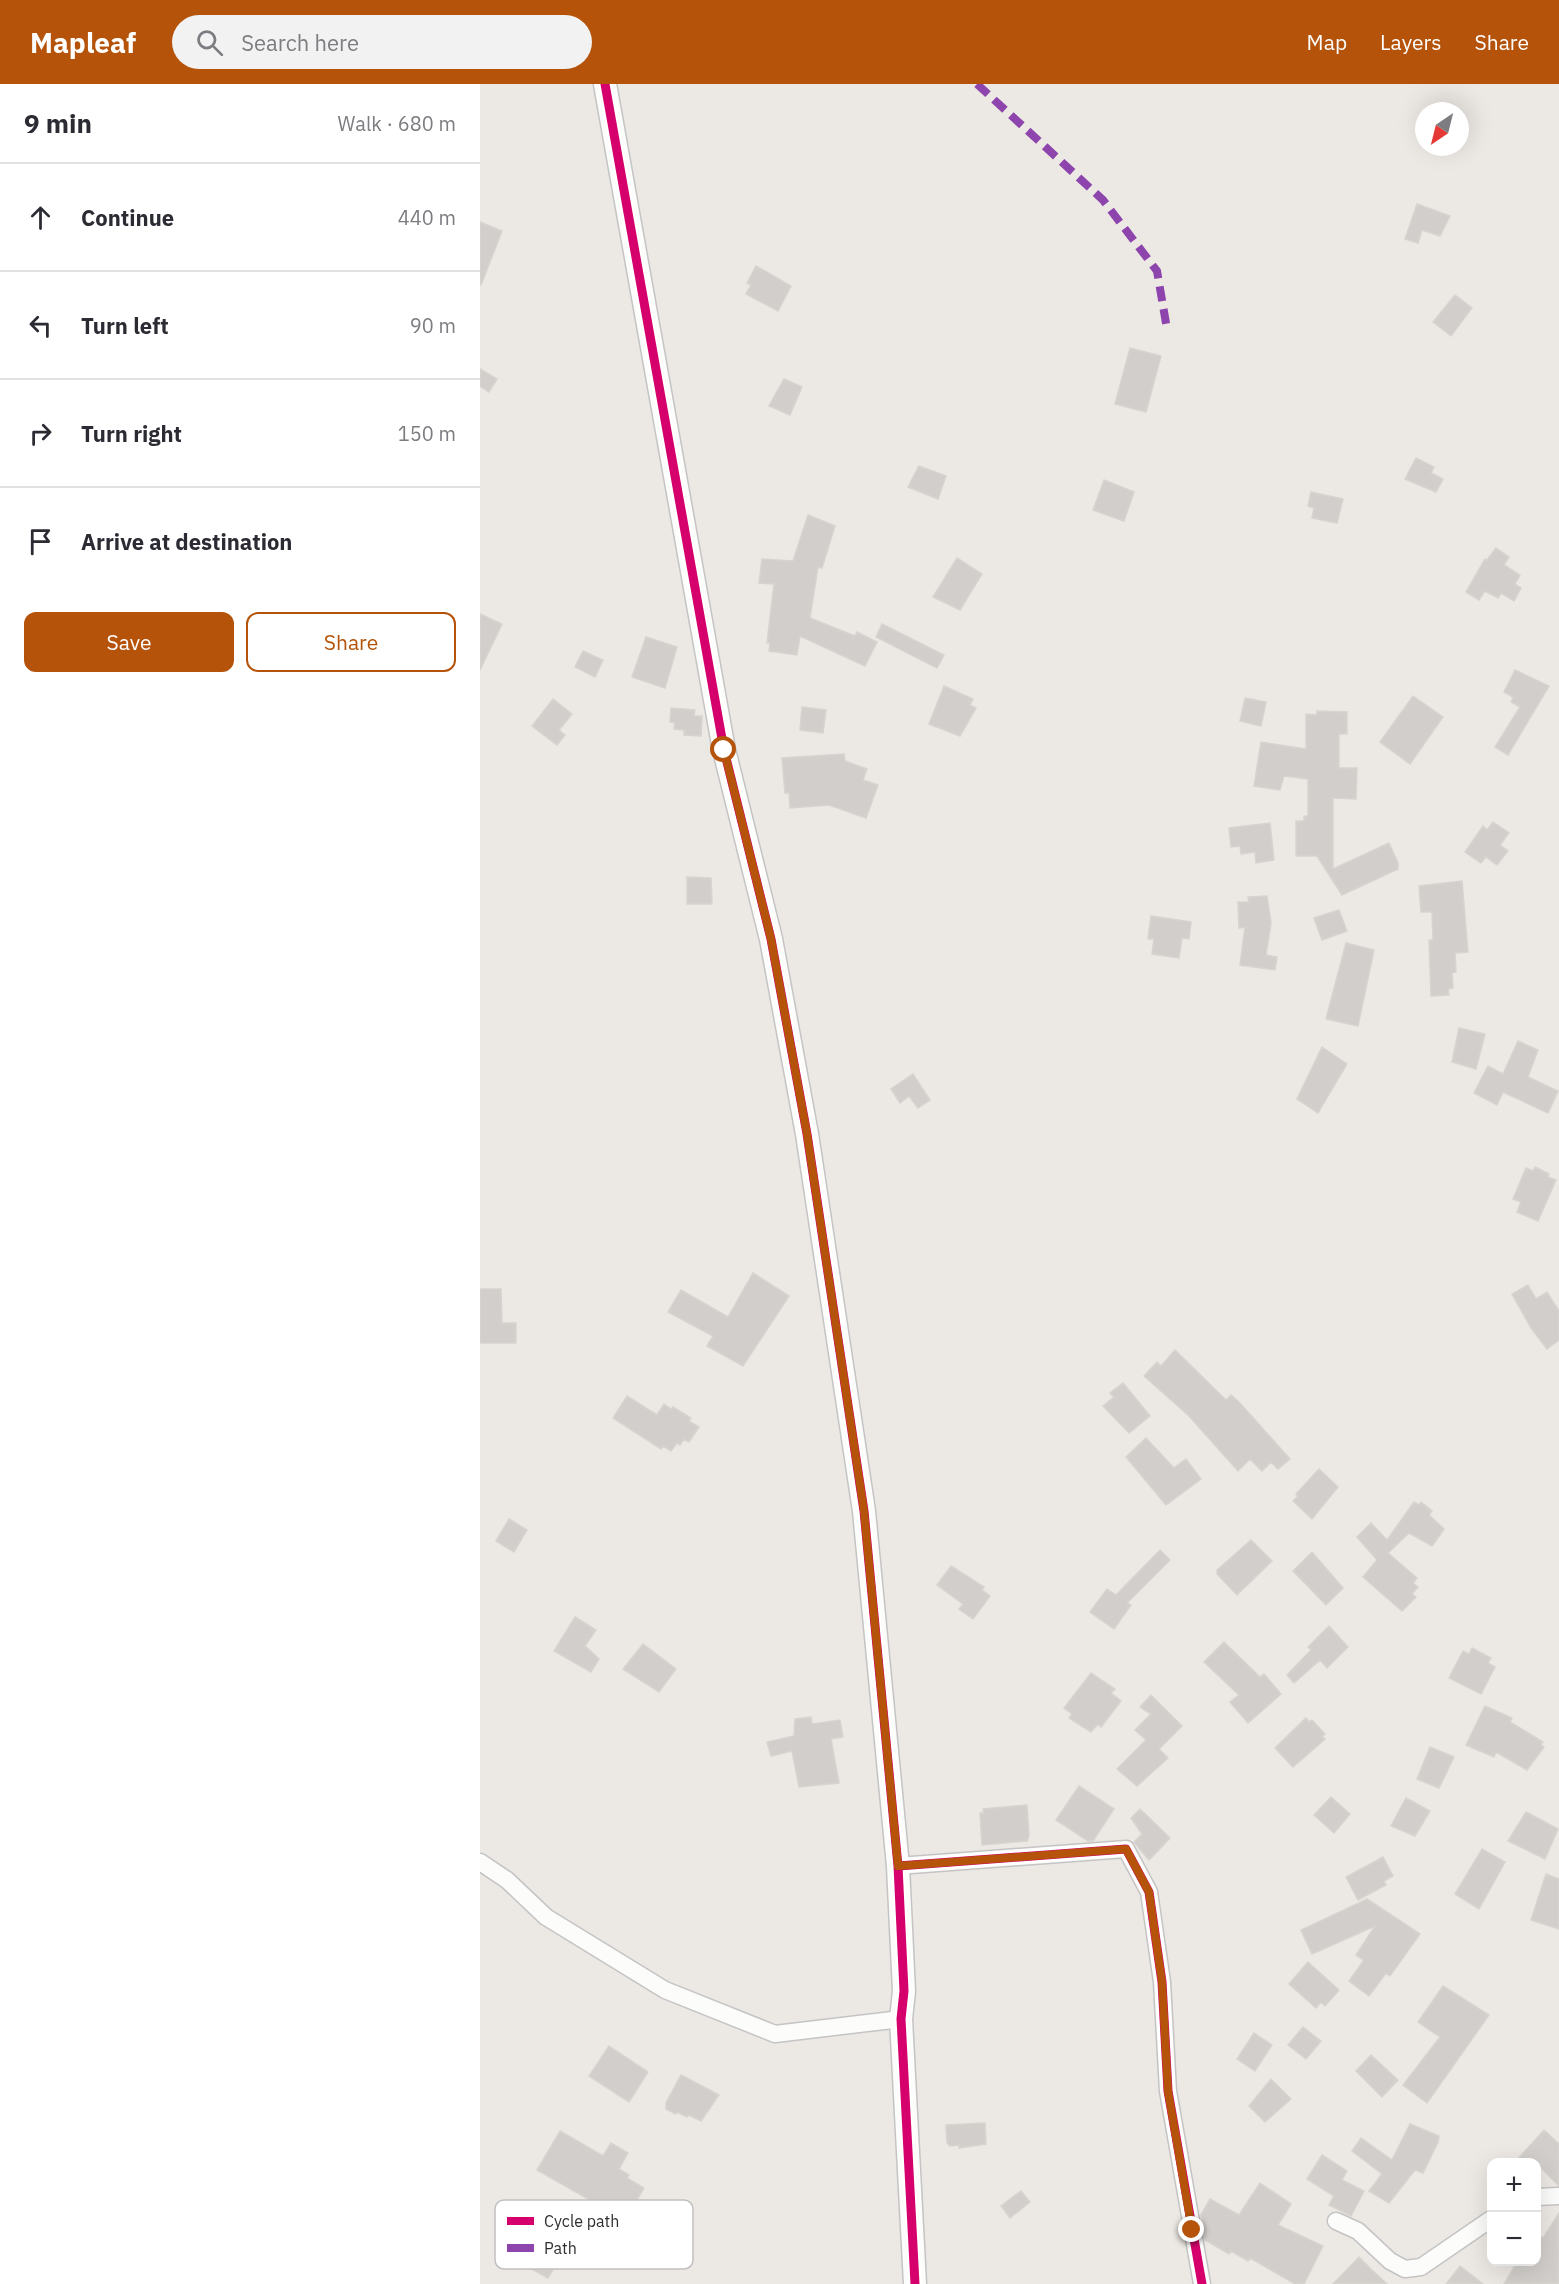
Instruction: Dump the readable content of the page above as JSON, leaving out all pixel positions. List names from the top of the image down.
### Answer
{
  "legend": ["Cycle path", "Path"],
  "north": "bottom left",
  "page": {
    "header": "Mapleaf",
    "search": "Search here",
    "nav": ["Map", "Layers", "Share"],
    "heading": ["9 min", "Walk · 680 m"],
    "list": [
      ["Continue", "440 m"],
      ["Turn left", "90 m"],
      ["Turn right", "150 m"],
      "Arrive at destination"
    ],
    "buttons": ["Save", "Share"],
    "map_buttons": ["+", "−"]
  }
}
